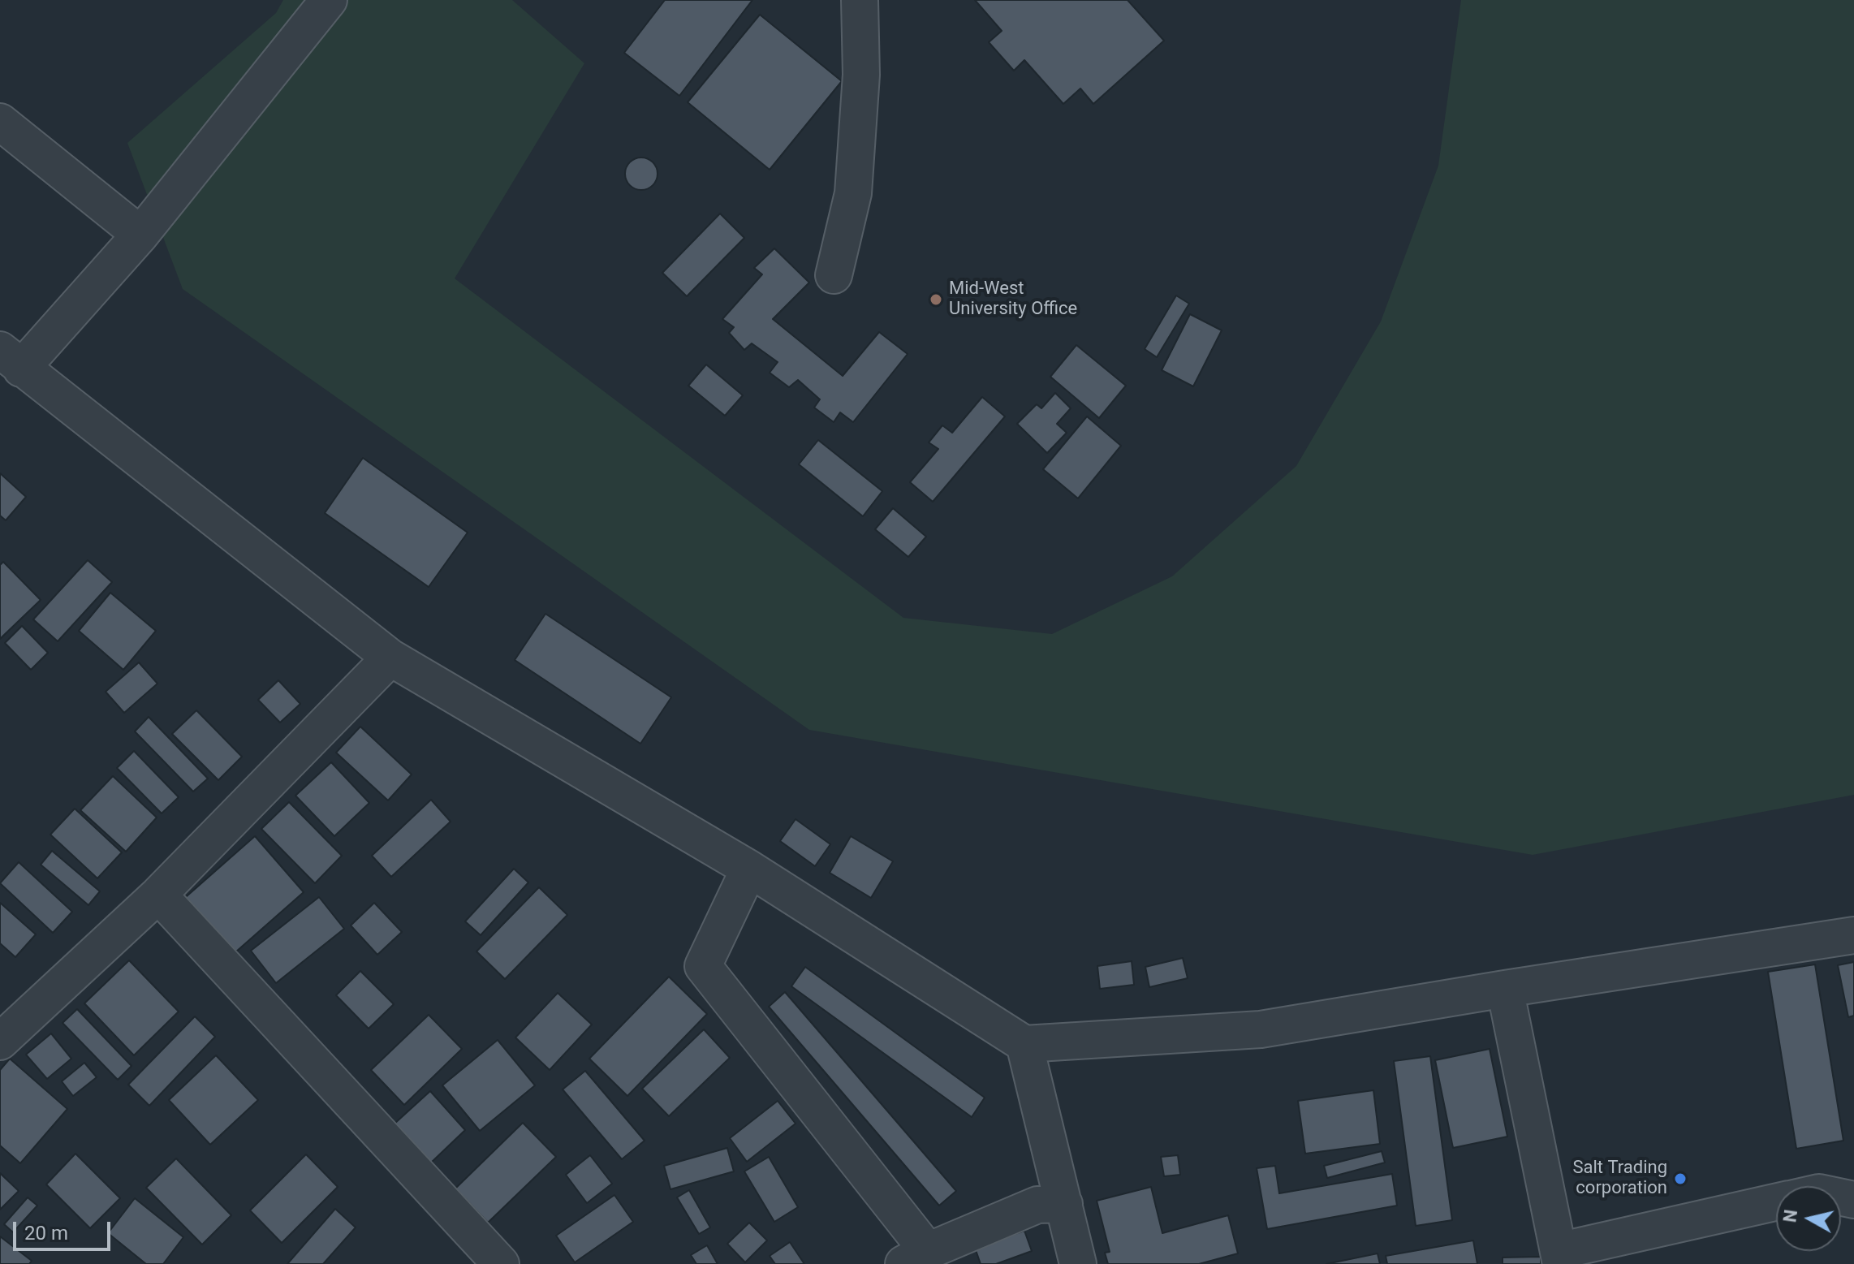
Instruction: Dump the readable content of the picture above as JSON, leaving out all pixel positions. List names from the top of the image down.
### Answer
{
  "places": ["Mid-West University Office", "Salt Trading corporation"],
  "scale_bar": "20 m",
  "north": "left"
}
